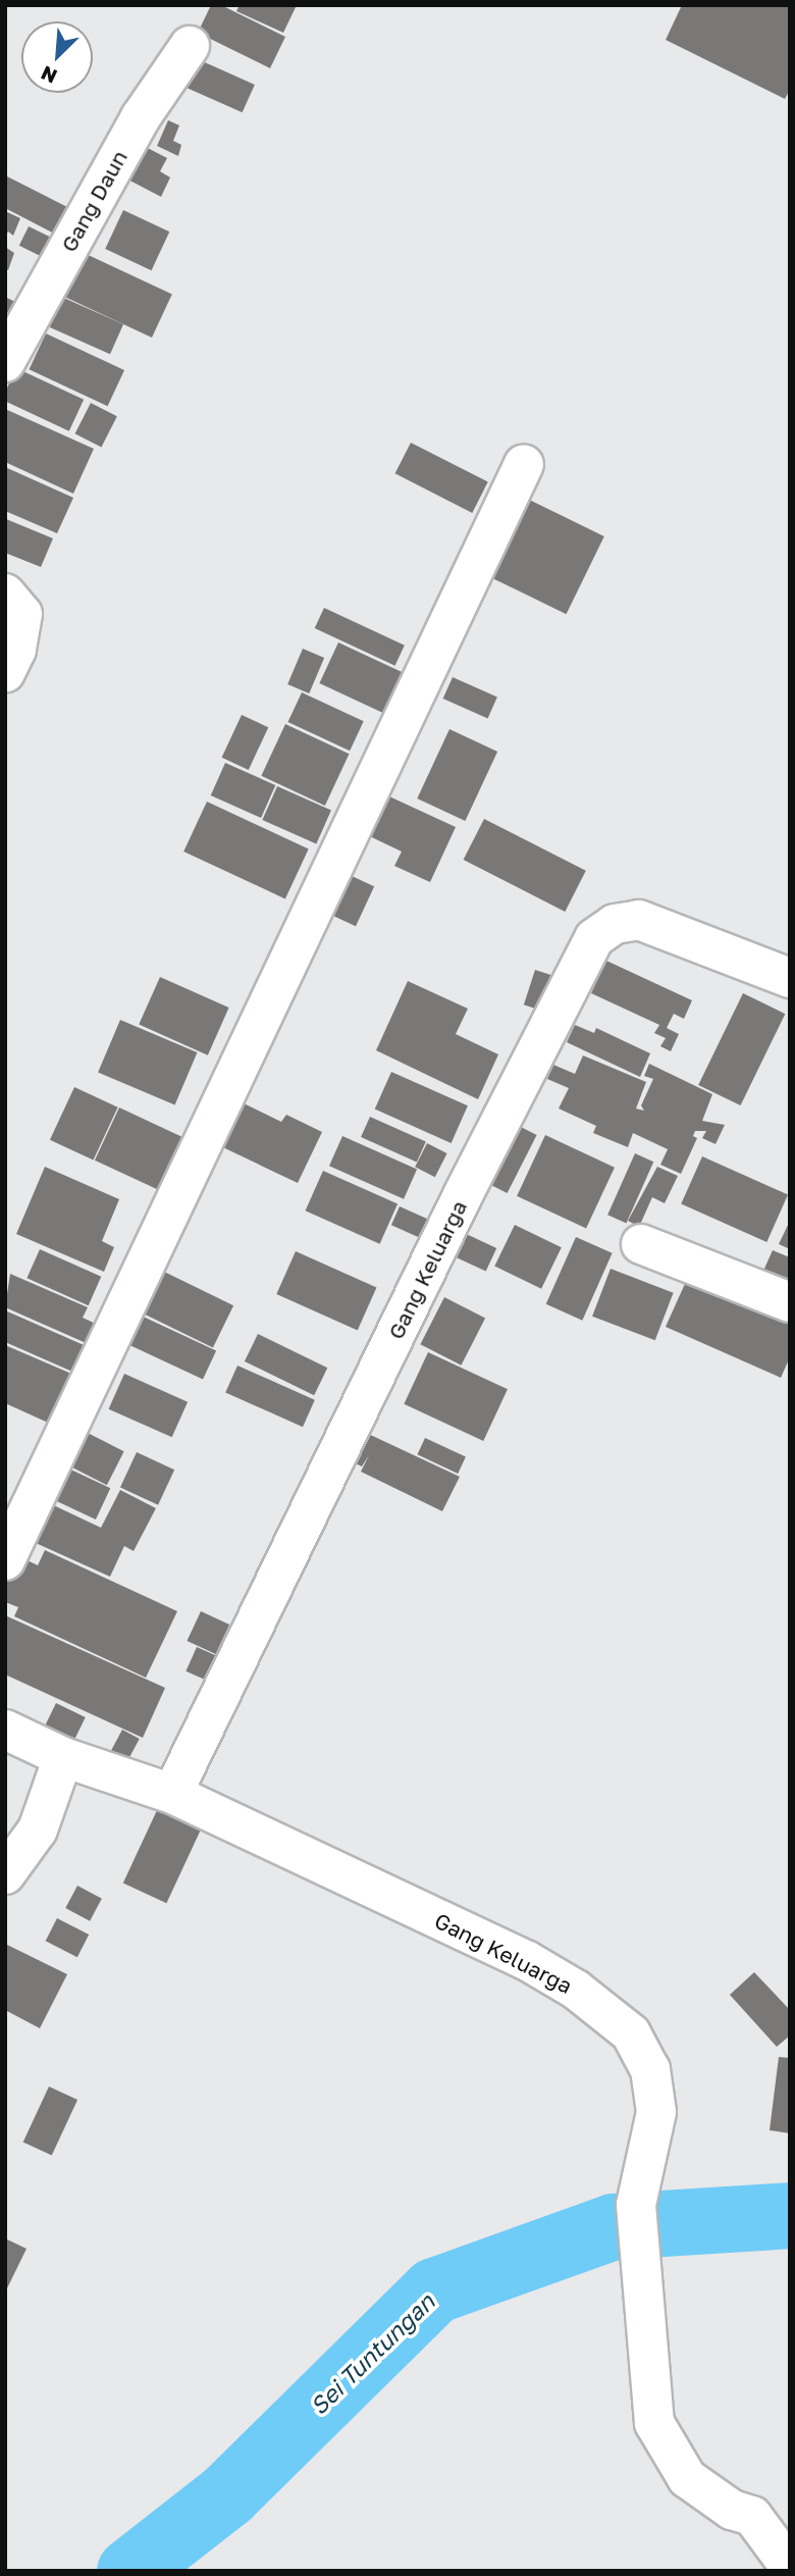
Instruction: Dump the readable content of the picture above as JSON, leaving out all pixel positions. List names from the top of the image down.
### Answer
{
  "streets": {
    "street": ["Gang Daun", "Gang Keluarga"]
  },
  "water": ["Sei Tuntungan"],
  "north": "bottom left"
}
